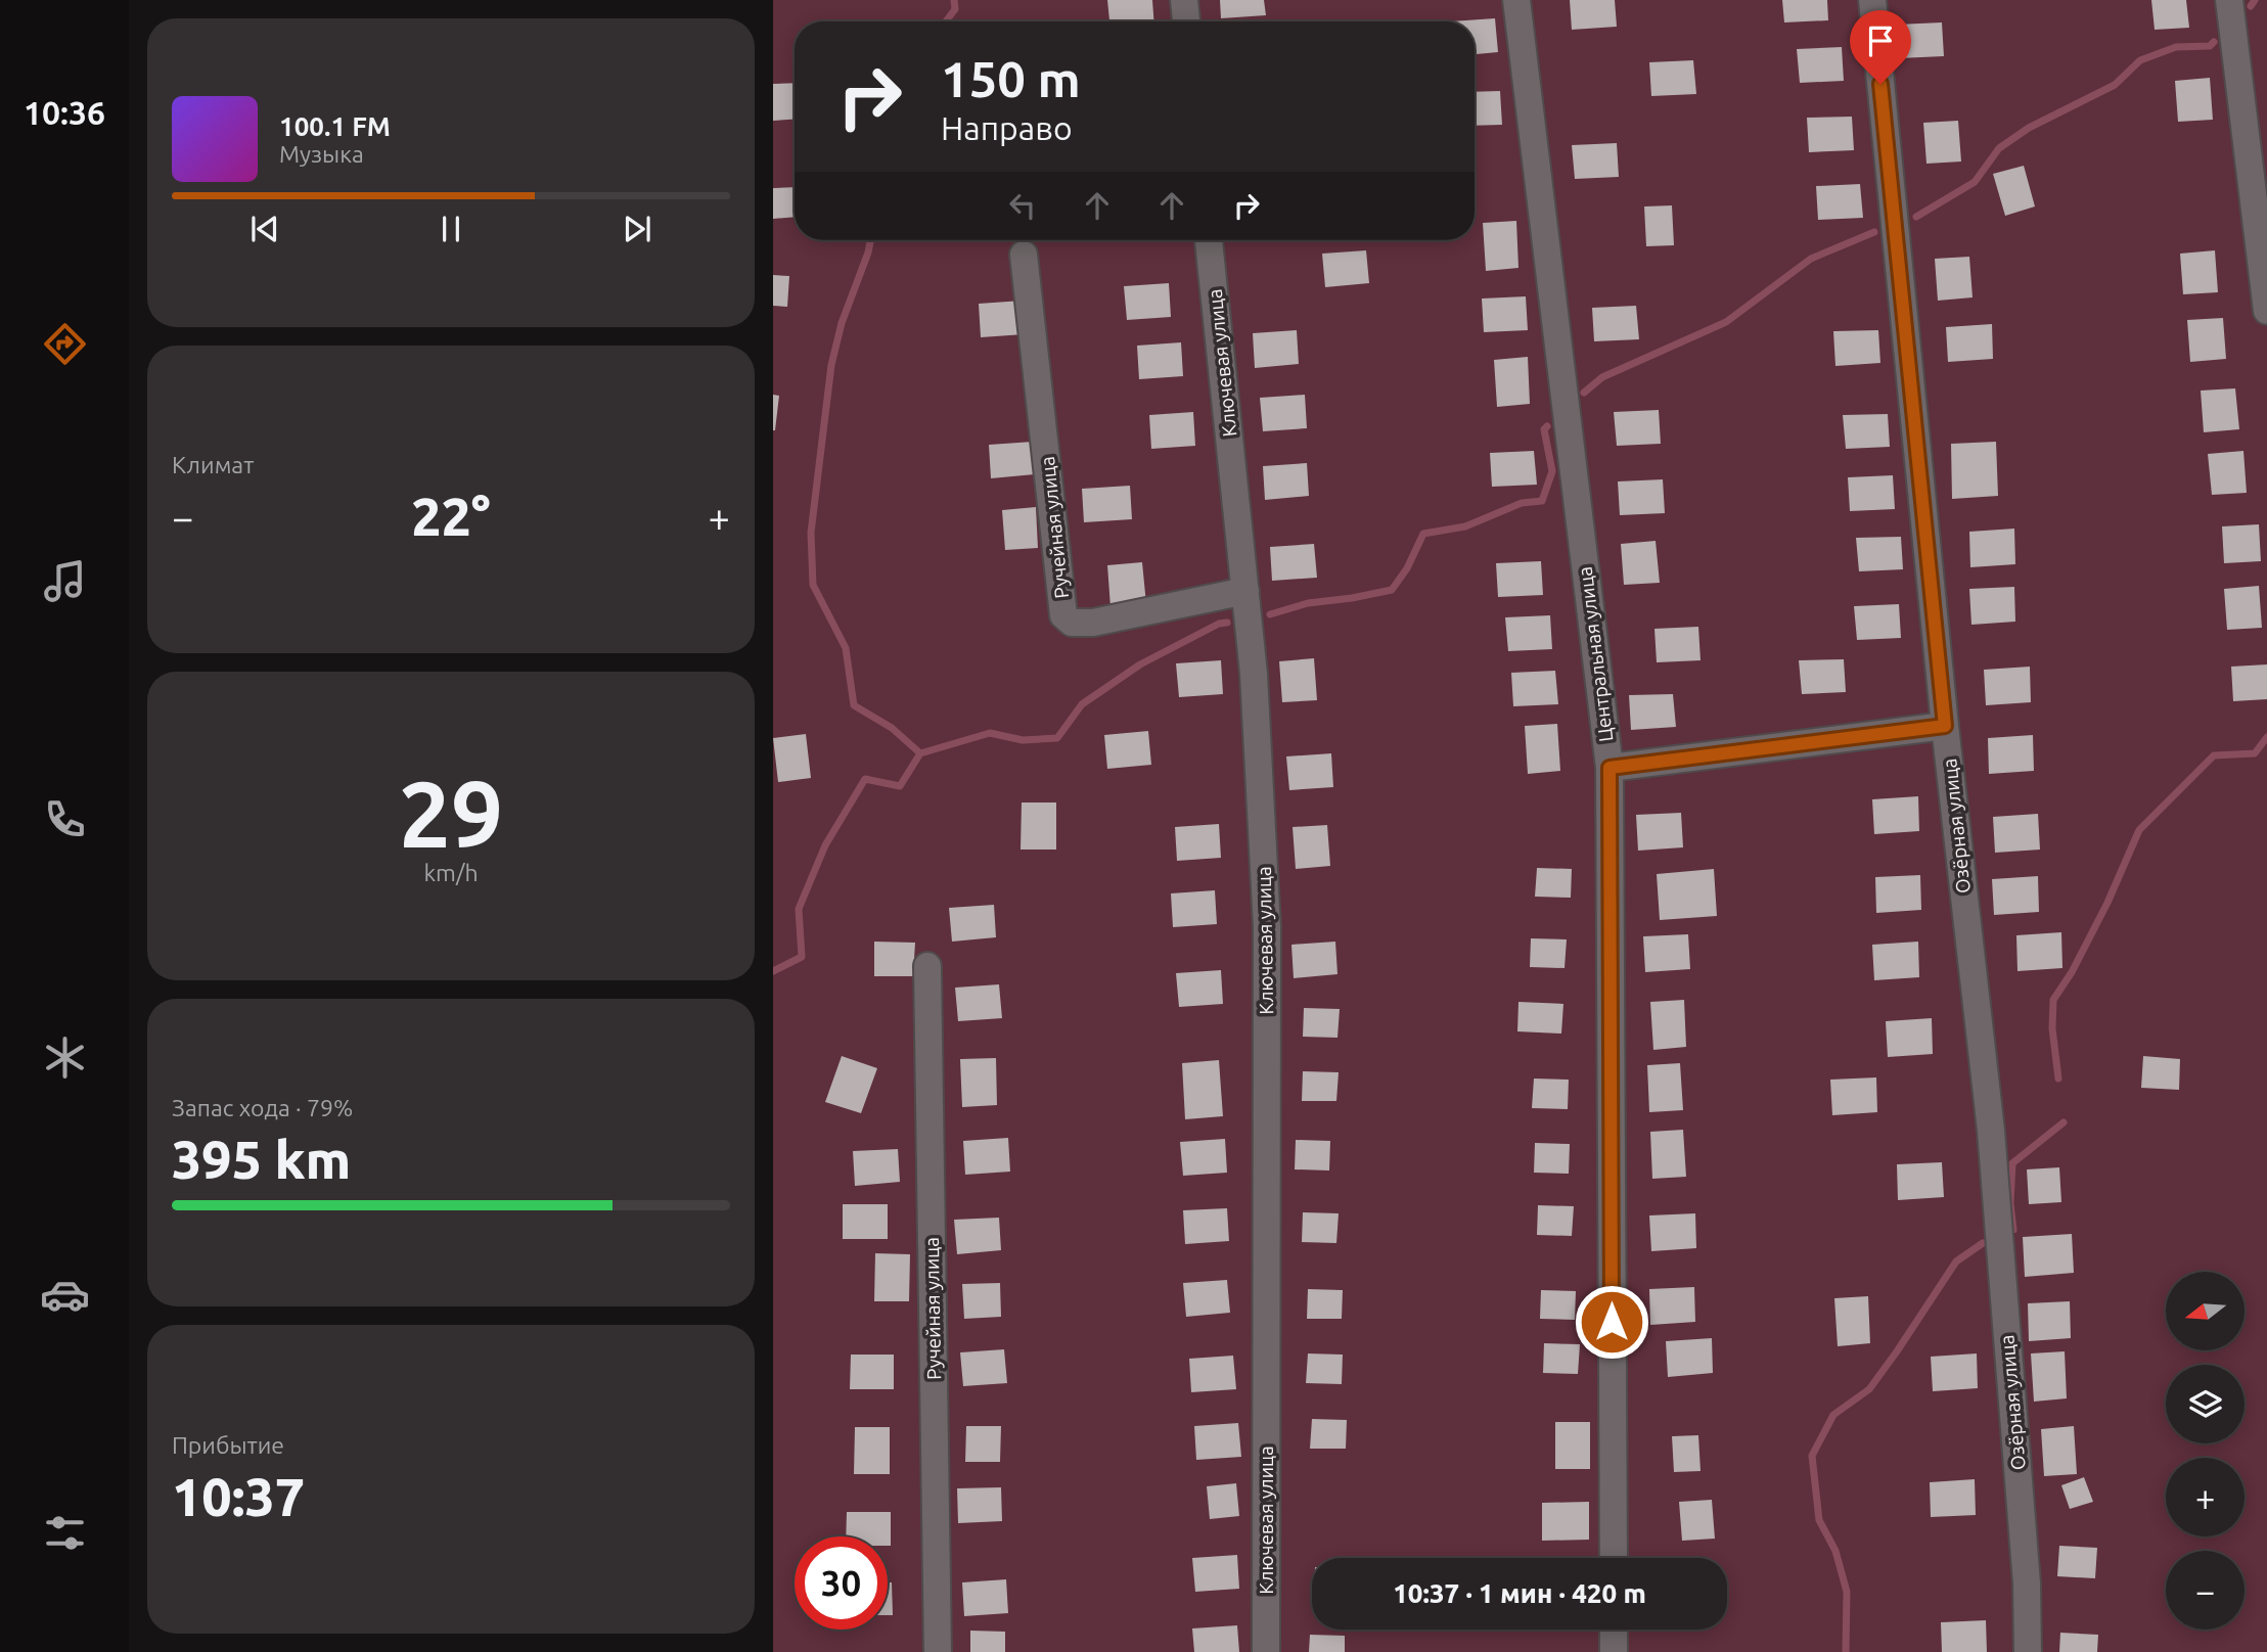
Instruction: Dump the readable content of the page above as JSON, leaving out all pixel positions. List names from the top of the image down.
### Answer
{
  "streets": {
    "street": [
      "Ключевая улица",
      "Ручейная улица",
      "Центральная улица",
      "Озёрная улица"
    ]
  },
  "crossings": [
    ["Ключевая улица", "Ручейная улица"]
  ],
  "north": "left",
  "page": {
    "tabs": "10:36",
    "turn": ["150 m", "Направо"],
    "song": ["100.1 FM", "Музыка"],
    "tile": [
      "Климат",
      ["29", "km/h"],
      ["Запас хода · 79%", "395 km"],
      ["Прибытие", "10:37"]
    ],
    "heat": ["−", "22°", "+"],
    "map_buttons": ["+", "−"],
    "limit": "30",
    "trip": "10:37 · 1 мин · 420 m"
  }
}
